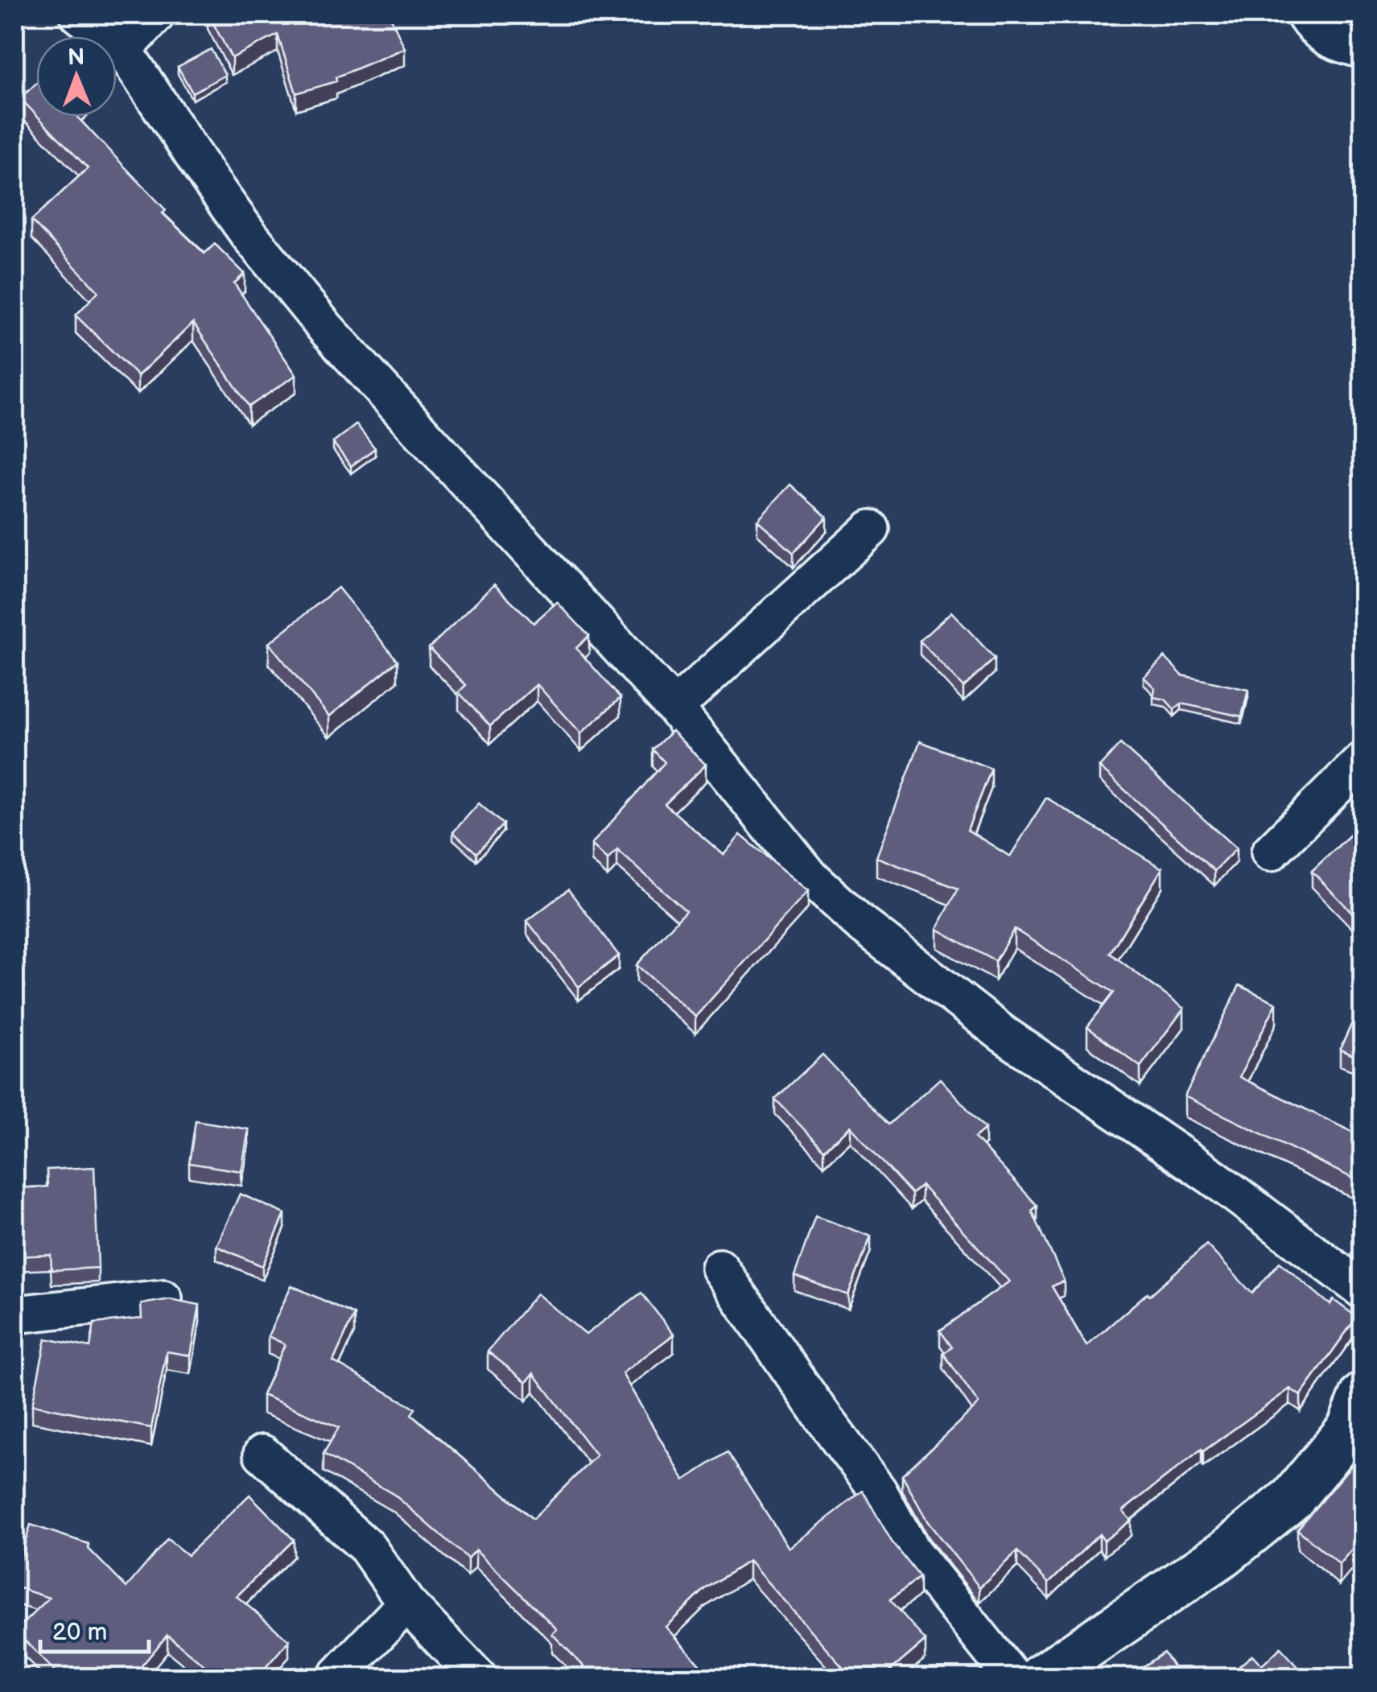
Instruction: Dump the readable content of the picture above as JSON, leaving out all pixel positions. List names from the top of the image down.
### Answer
{
  "scale_bar": "20 m",
  "north": "top"
}
